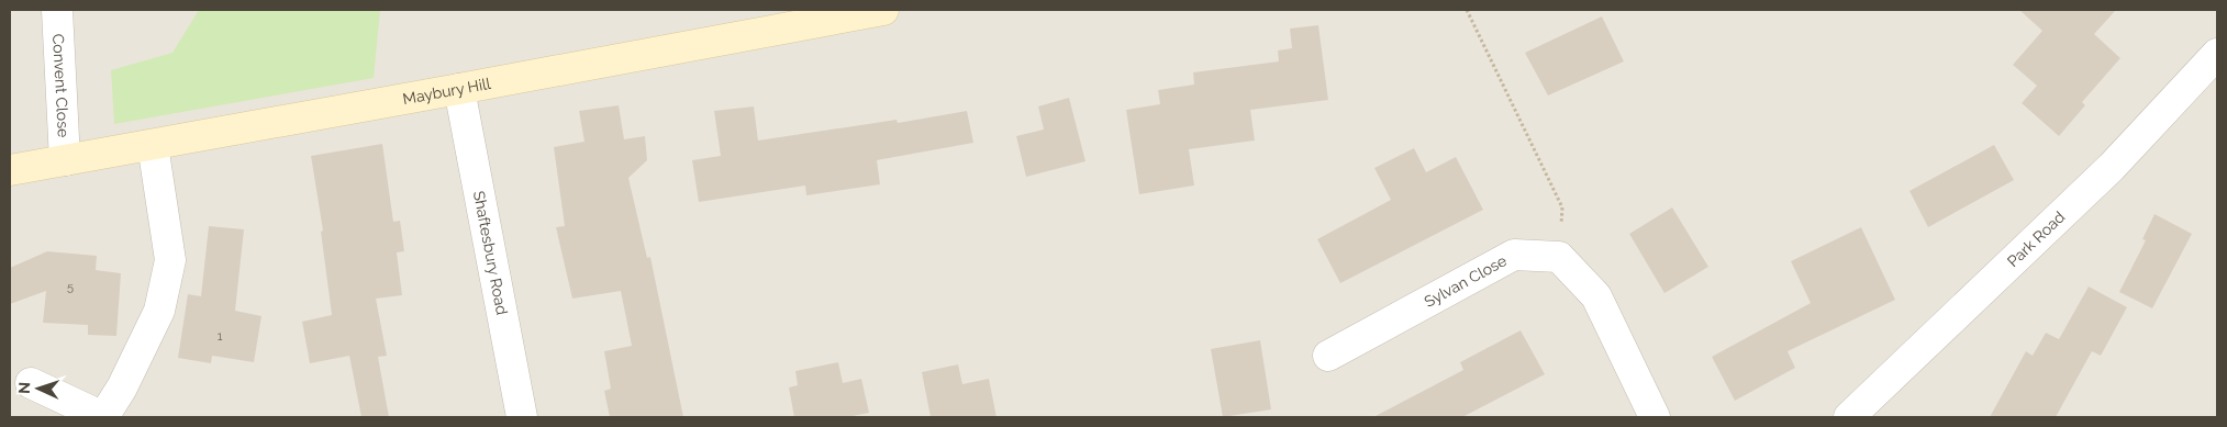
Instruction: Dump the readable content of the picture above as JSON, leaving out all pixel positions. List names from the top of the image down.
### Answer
{
  "streets": {
    "street": [
      "Convent Close",
      "Maybury Hill",
      "Park Road",
      "Shaftesbury Road",
      "Sylvan Close"
    ]
  },
  "crossings": [
    ["Convent Close", "Maybury Hill"],
    ["Maybury Hill", "Shaftesbury Road"]
  ],
  "house_numbers": ["5", "1"],
  "north": "left"
}
